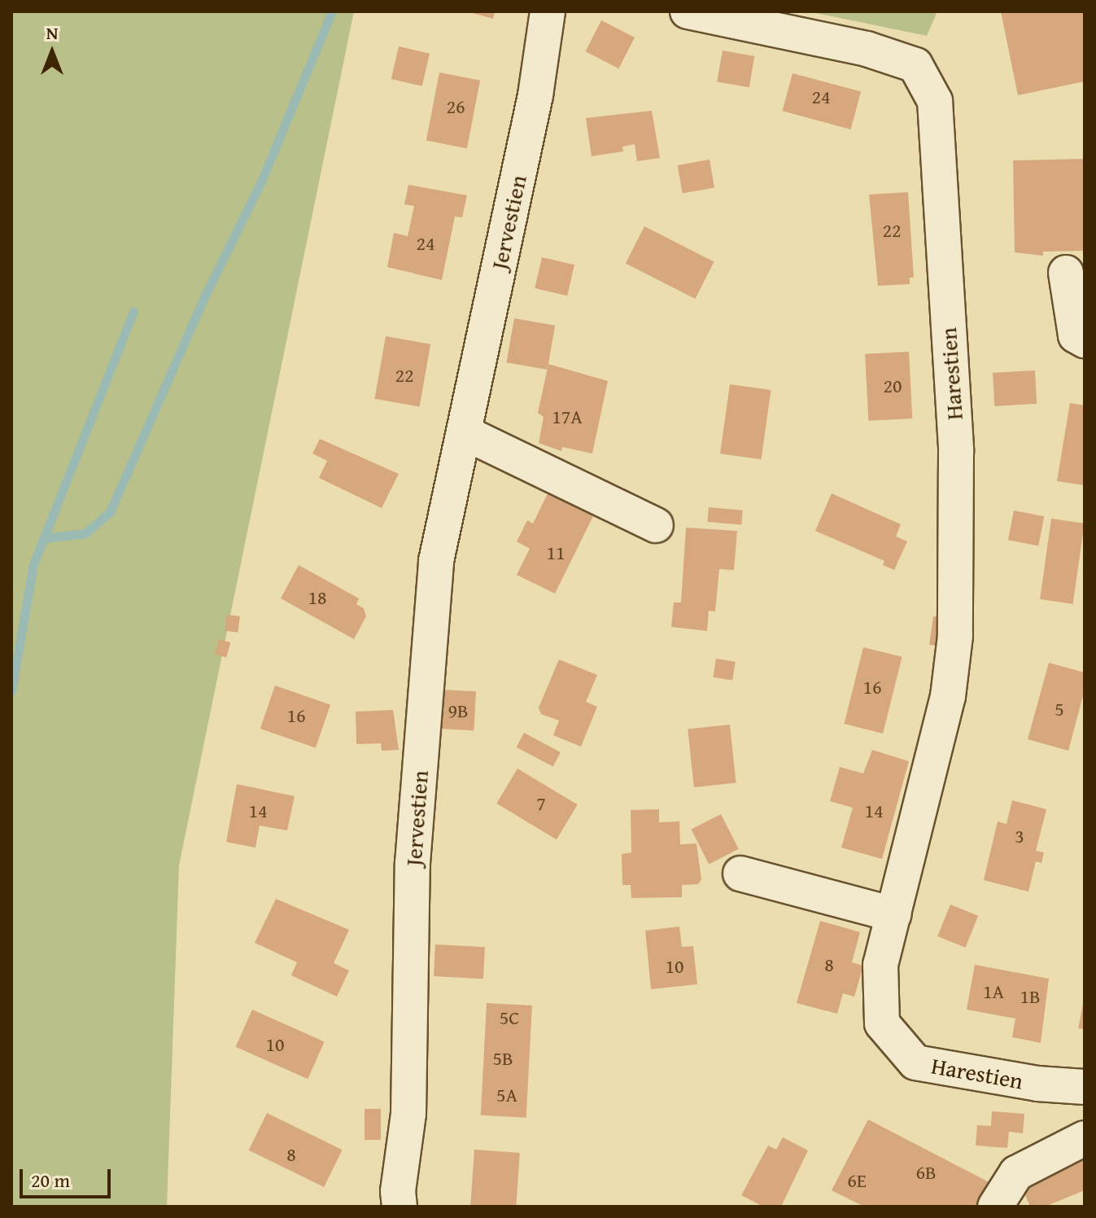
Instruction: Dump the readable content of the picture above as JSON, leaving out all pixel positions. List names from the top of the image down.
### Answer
{
  "streets": {
    "street": ["Jervestien", "Harestien"]
  },
  "house_numbers": [
    "24",
    "26",
    "22",
    "24",
    "22",
    "20",
    "17A",
    "11",
    "18",
    "16",
    "5",
    "9B",
    "16",
    "7",
    "14",
    "14",
    "3",
    "8",
    "10",
    "1A",
    "1B",
    "5C",
    "10",
    "5B",
    "5A",
    "8",
    "6B",
    "6E"
  ],
  "scale_bar": "20 m",
  "north": "top"
}
